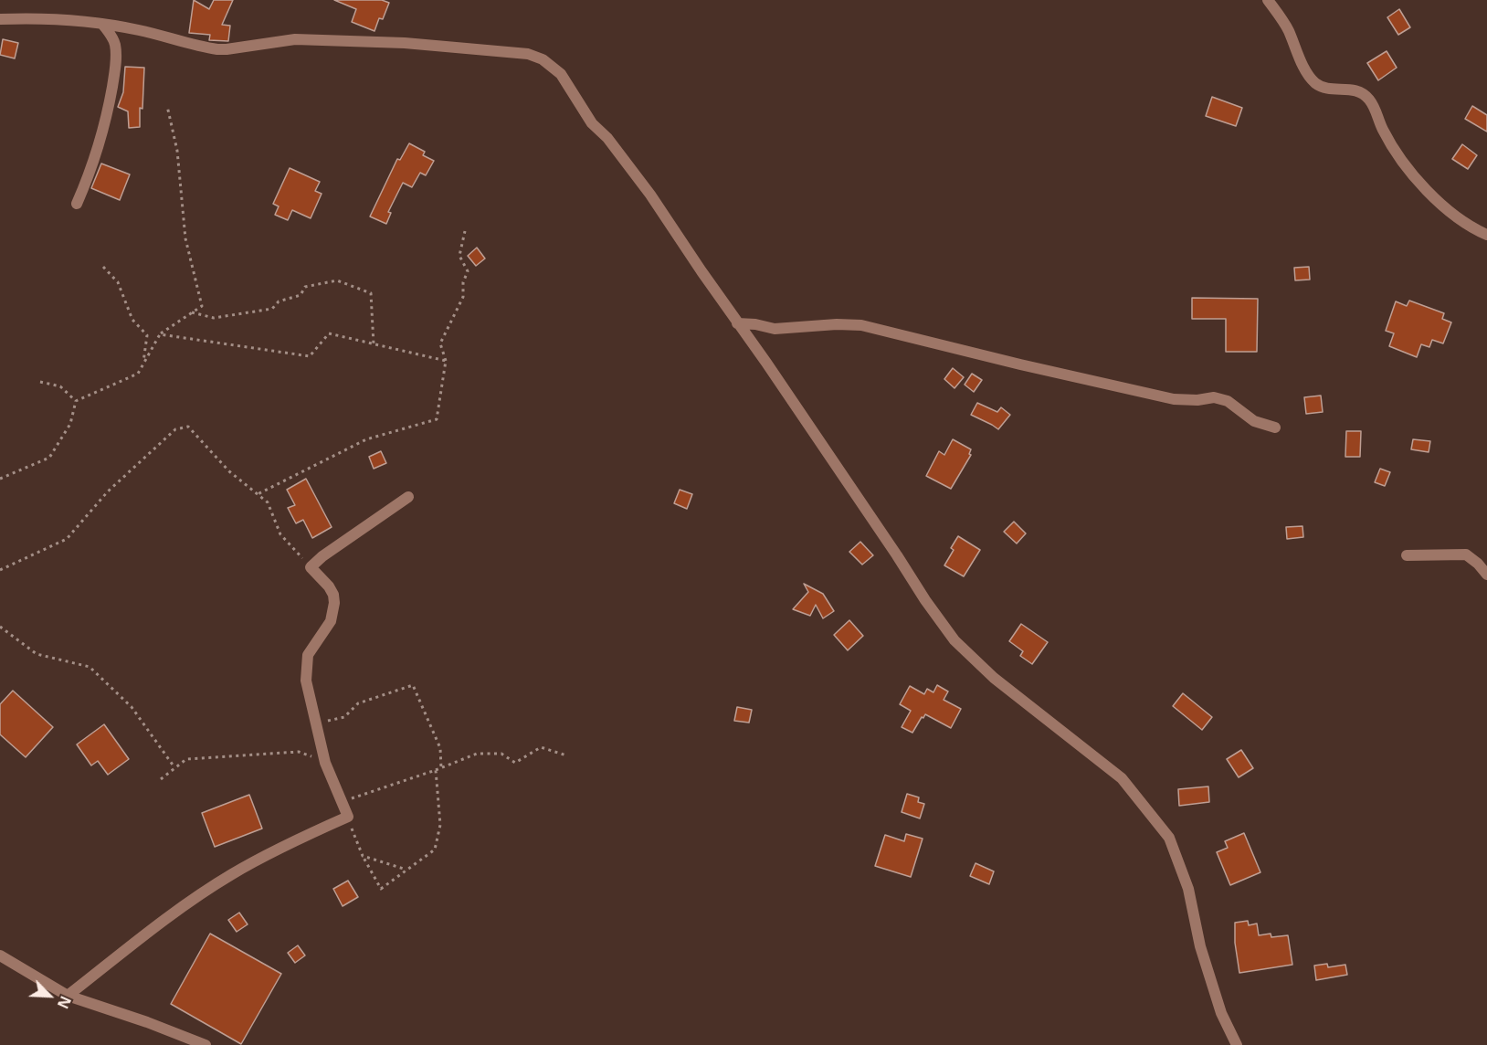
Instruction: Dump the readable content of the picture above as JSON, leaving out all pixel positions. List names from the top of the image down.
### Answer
{
  "north": "bottom right"
}
